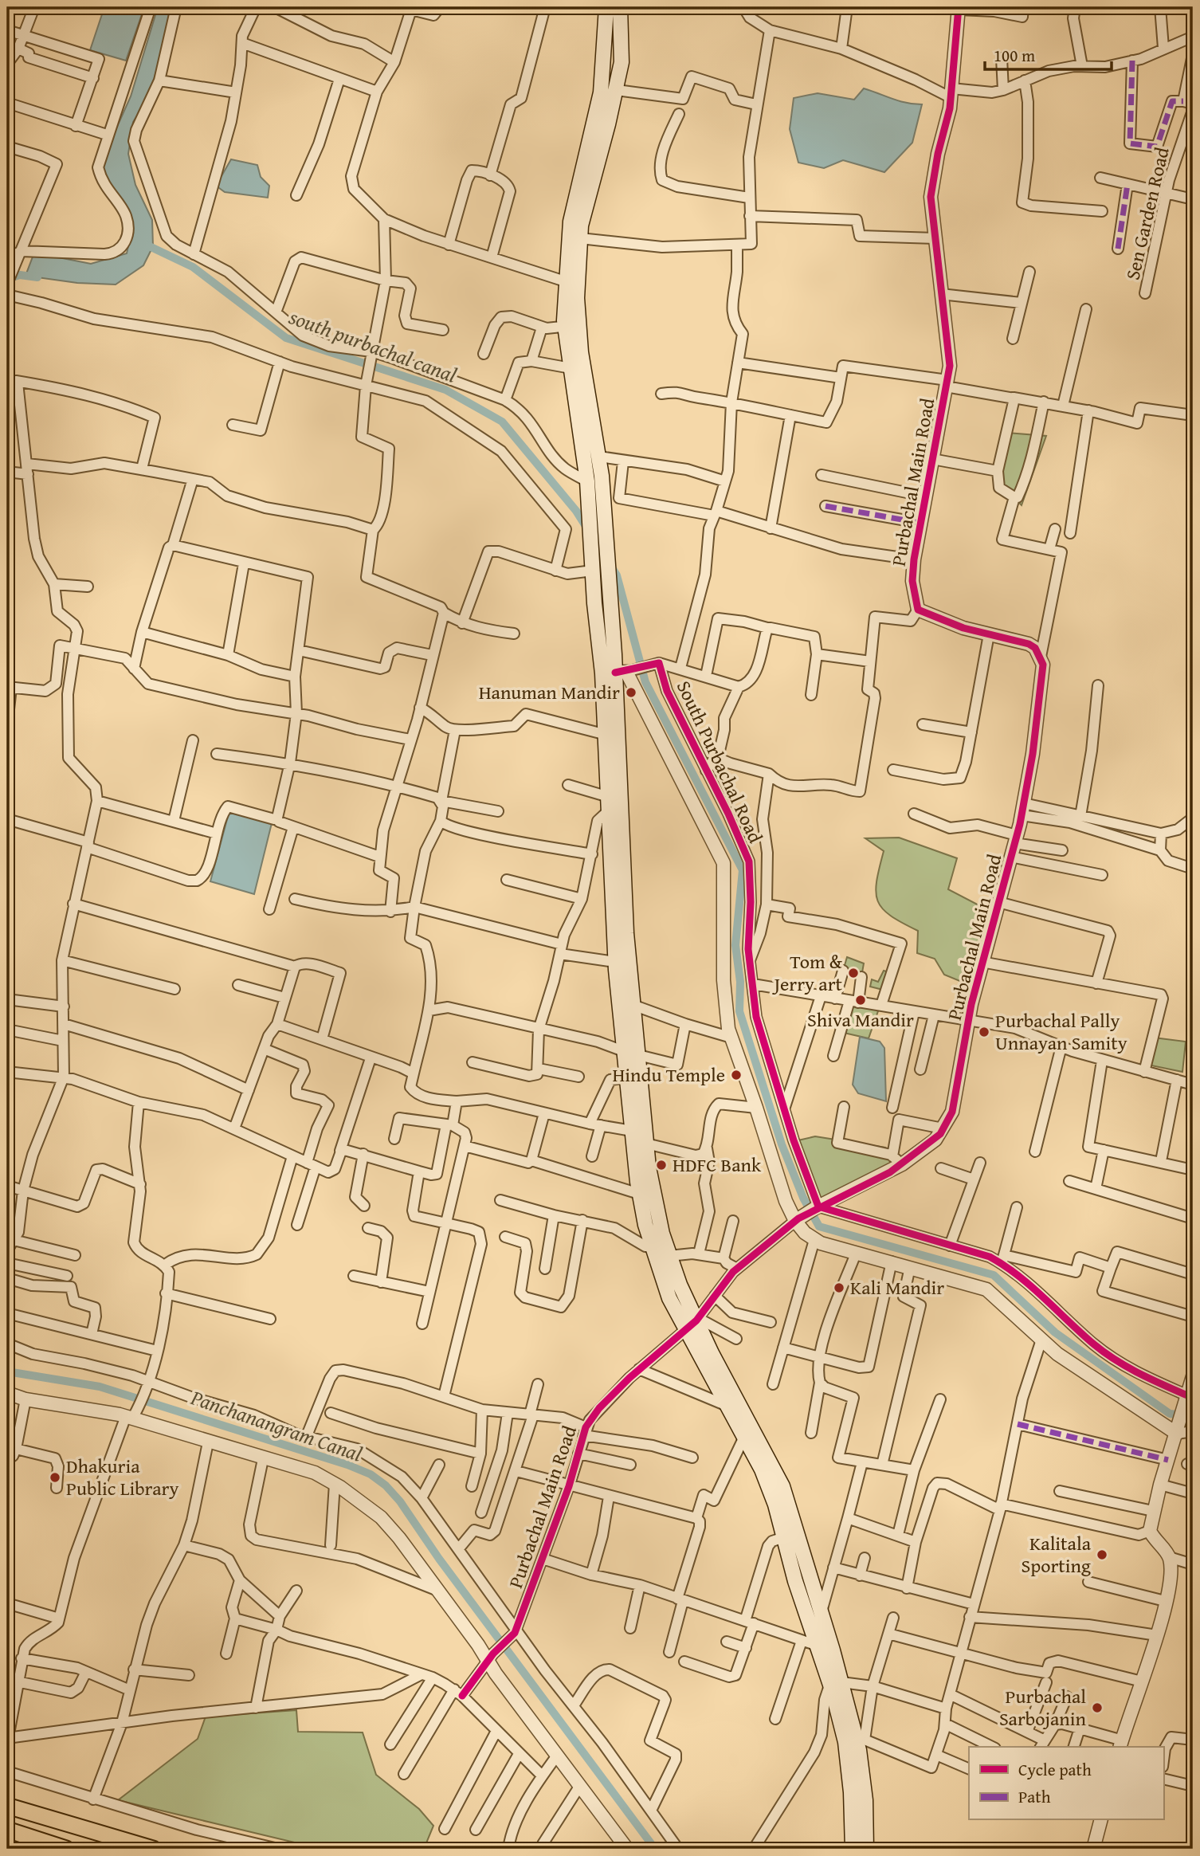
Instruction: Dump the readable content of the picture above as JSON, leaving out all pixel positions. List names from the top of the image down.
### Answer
{
  "streets": {
    "street": ["Sen Garden Road", "Purbachal Main Road", "South Purbachal Road"]
  },
  "crossings": [
    ["Purbachal Main Road", "South Purbachal Road"]
  ],
  "water": ["south purbachal canal", "Panchanangram Canal"],
  "places": [
    "Hanuman Mandir",
    "Tom & Jerry art",
    "Shiva Mandir",
    "Purbachal Pally Unnayan Samity",
    "Hindu Temple",
    "HDFC Bank",
    "Kali Mandir",
    "Dhakuria Public Library",
    "Kalitala Sporting",
    "Purbachal Sarbojanin"
  ],
  "legend": ["Cycle path", "Path"],
  "scale_bar": "100 m"
}
